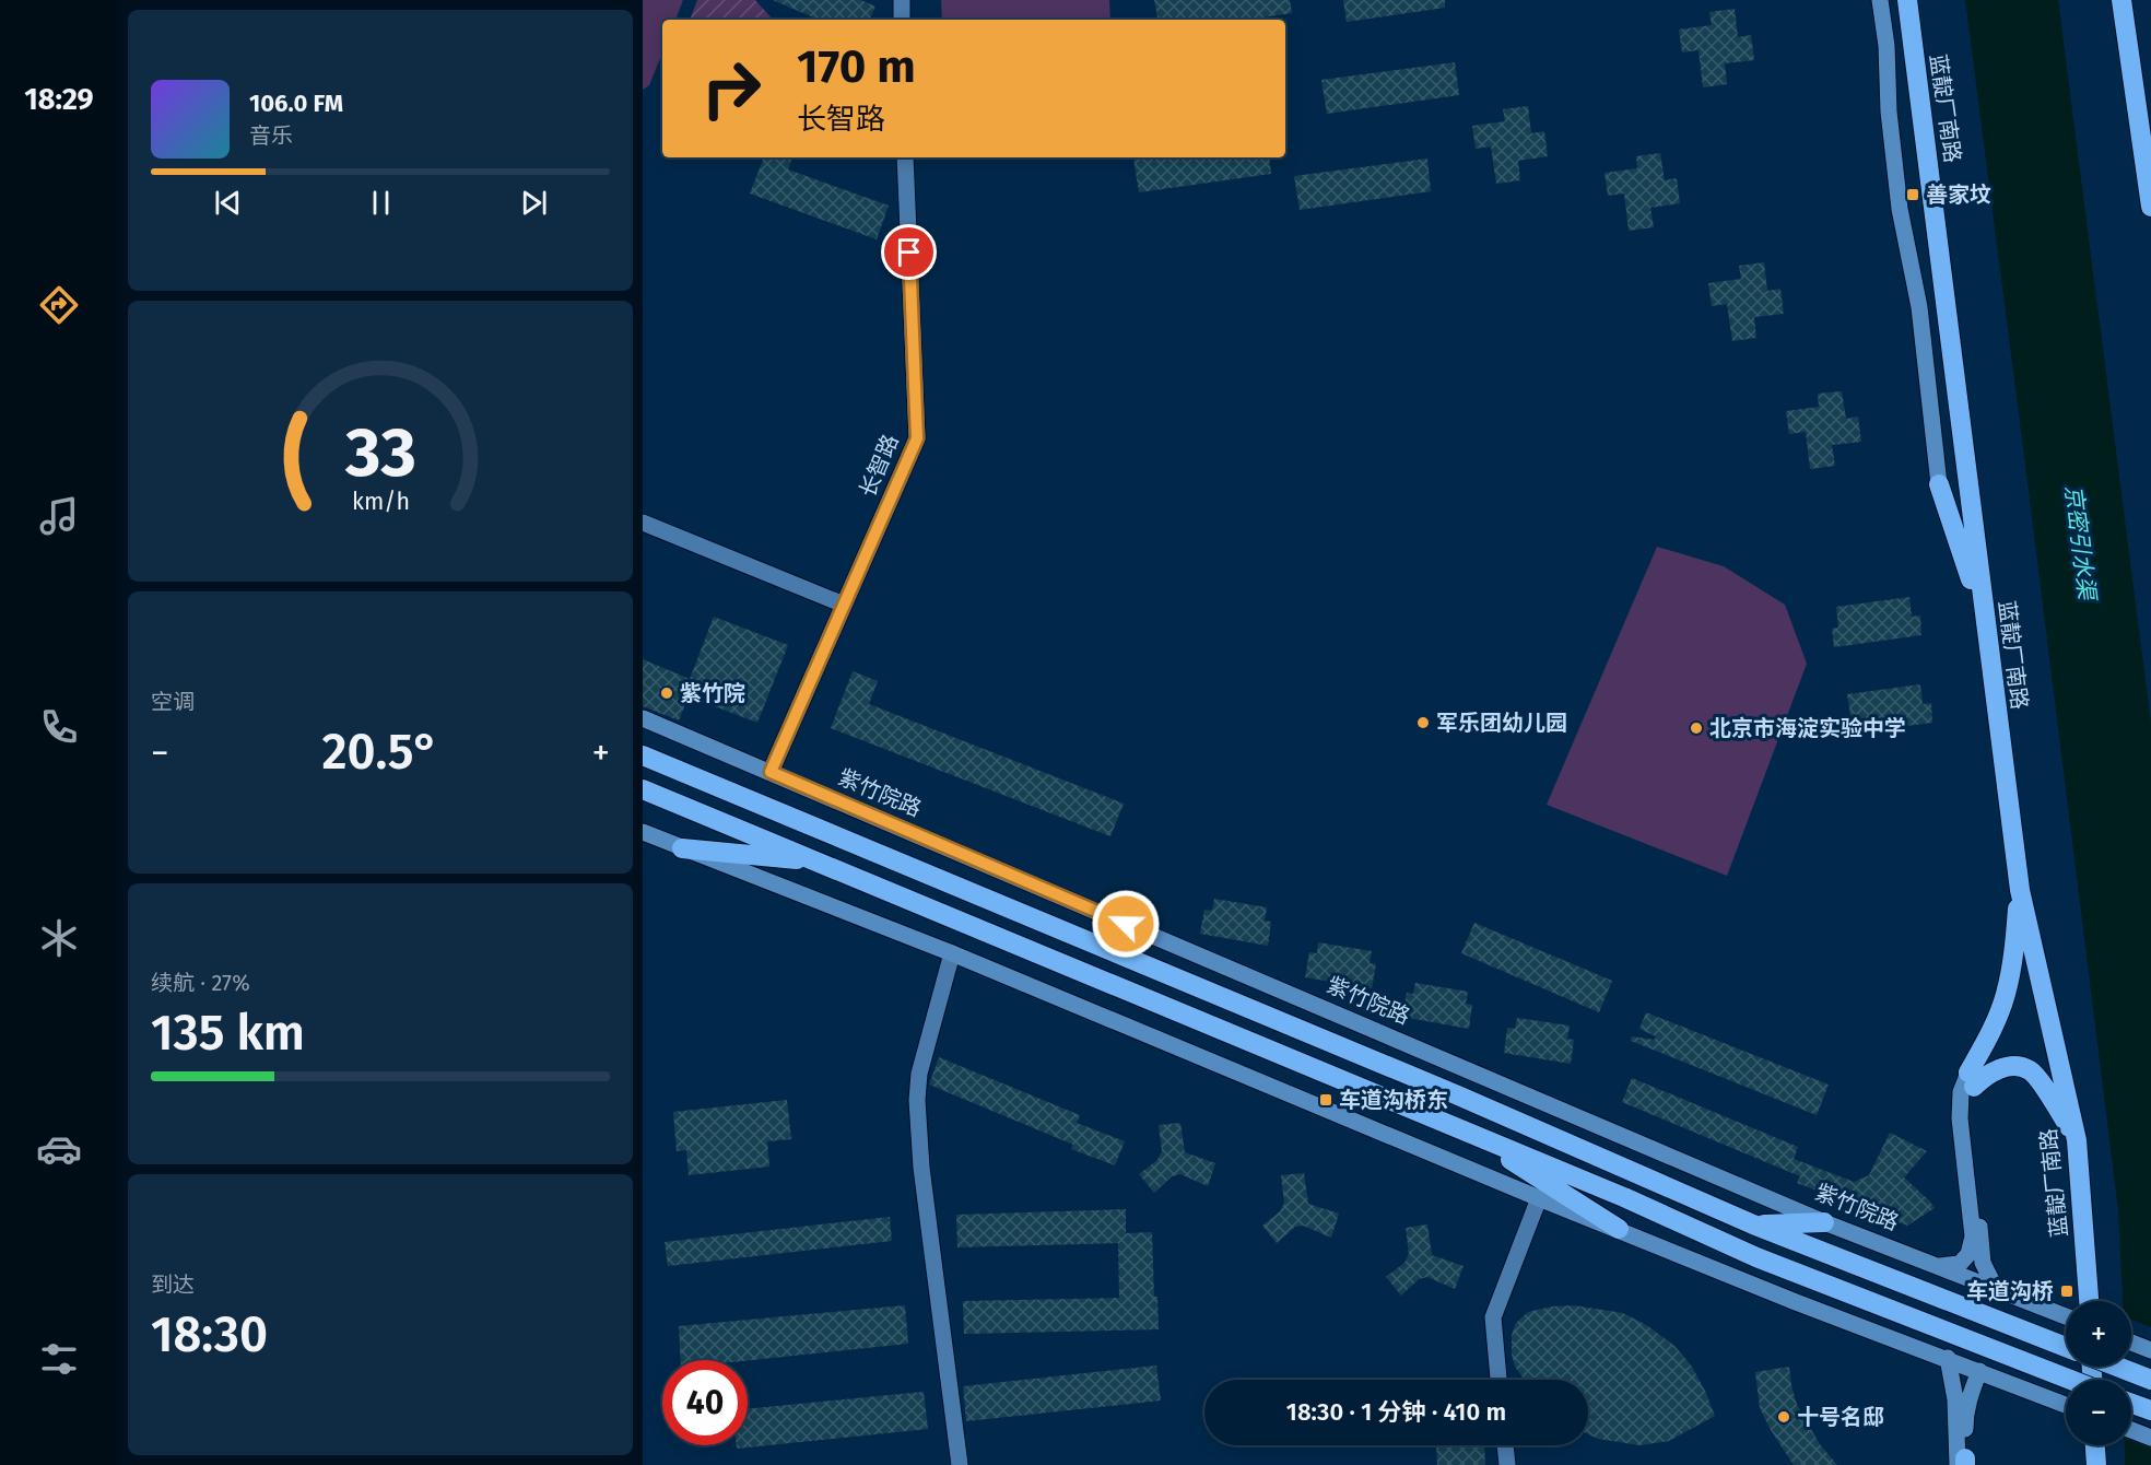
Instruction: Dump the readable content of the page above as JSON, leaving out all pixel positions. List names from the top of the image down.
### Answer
{
  "streets": {
    "highway": ["蓝靛厂南路"],
    "street": ["长智路", "紫竹院路"]
  },
  "crossings": [
    ["长智路", "紫竹院路"]
  ],
  "water": ["京密引水渠"],
  "places": {
    "transit": ["善家坟", "车道沟桥东", "车道沟桥"],
    "other": [
      "紫竹院",
      "军乐团幼儿园",
      "北京市海淀实验中学",
      "十号名邸"
    ]
  },
  "page": {
    "tabs": "18:29",
    "turn": ["170 m", "长智路"],
    "song": ["106.0 FM", "音乐"],
    "tile": [
      "空调",
      ["续航 · 27%", "135 km"],
      ["到达", "18:30"]
    ],
    "heat": ["−", "20.5°", "+"],
    "map_buttons": ["+", "−"],
    "limit": "40",
    "trip": "18:30 · 1 分钟 · 410 m",
    "gauge": ["33", "km/h"]
  }
}
